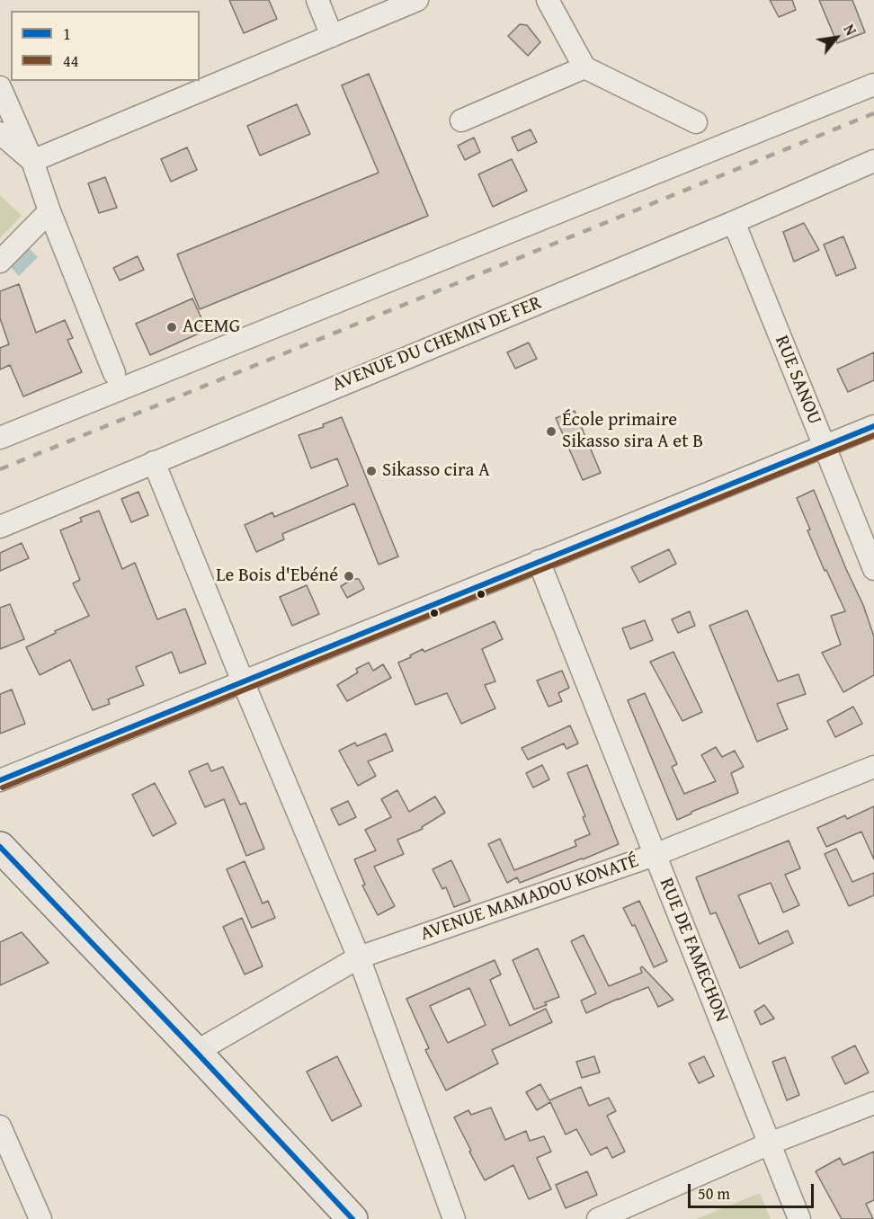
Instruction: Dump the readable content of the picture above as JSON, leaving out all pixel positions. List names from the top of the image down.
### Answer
{
  "streets": {
    "street": [
      "AVENUE DU CHEMIN DE FER",
      "RUE SANOU",
      "AVENUE MAMADOU KONATÉ",
      "RUE DE FAMECHON"
    ]
  },
  "crossings": [
    ["AVENUE DU CHEMIN DE FER", "RUE SANOU"],
    ["AVENUE MAMADOU KONATÉ", "RUE DE FAMECHON"]
  ],
  "places": [
    "ACEMG",
    "École primaire Sikasso sira A et B",
    "Sikasso cira A",
    "Le Bois d'Ebéné"
  ],
  "lines": ["transit line 1", "transit line 44"],
  "legend": ["1", "44"],
  "scale_bar": "50 m",
  "north": "top right"
}
